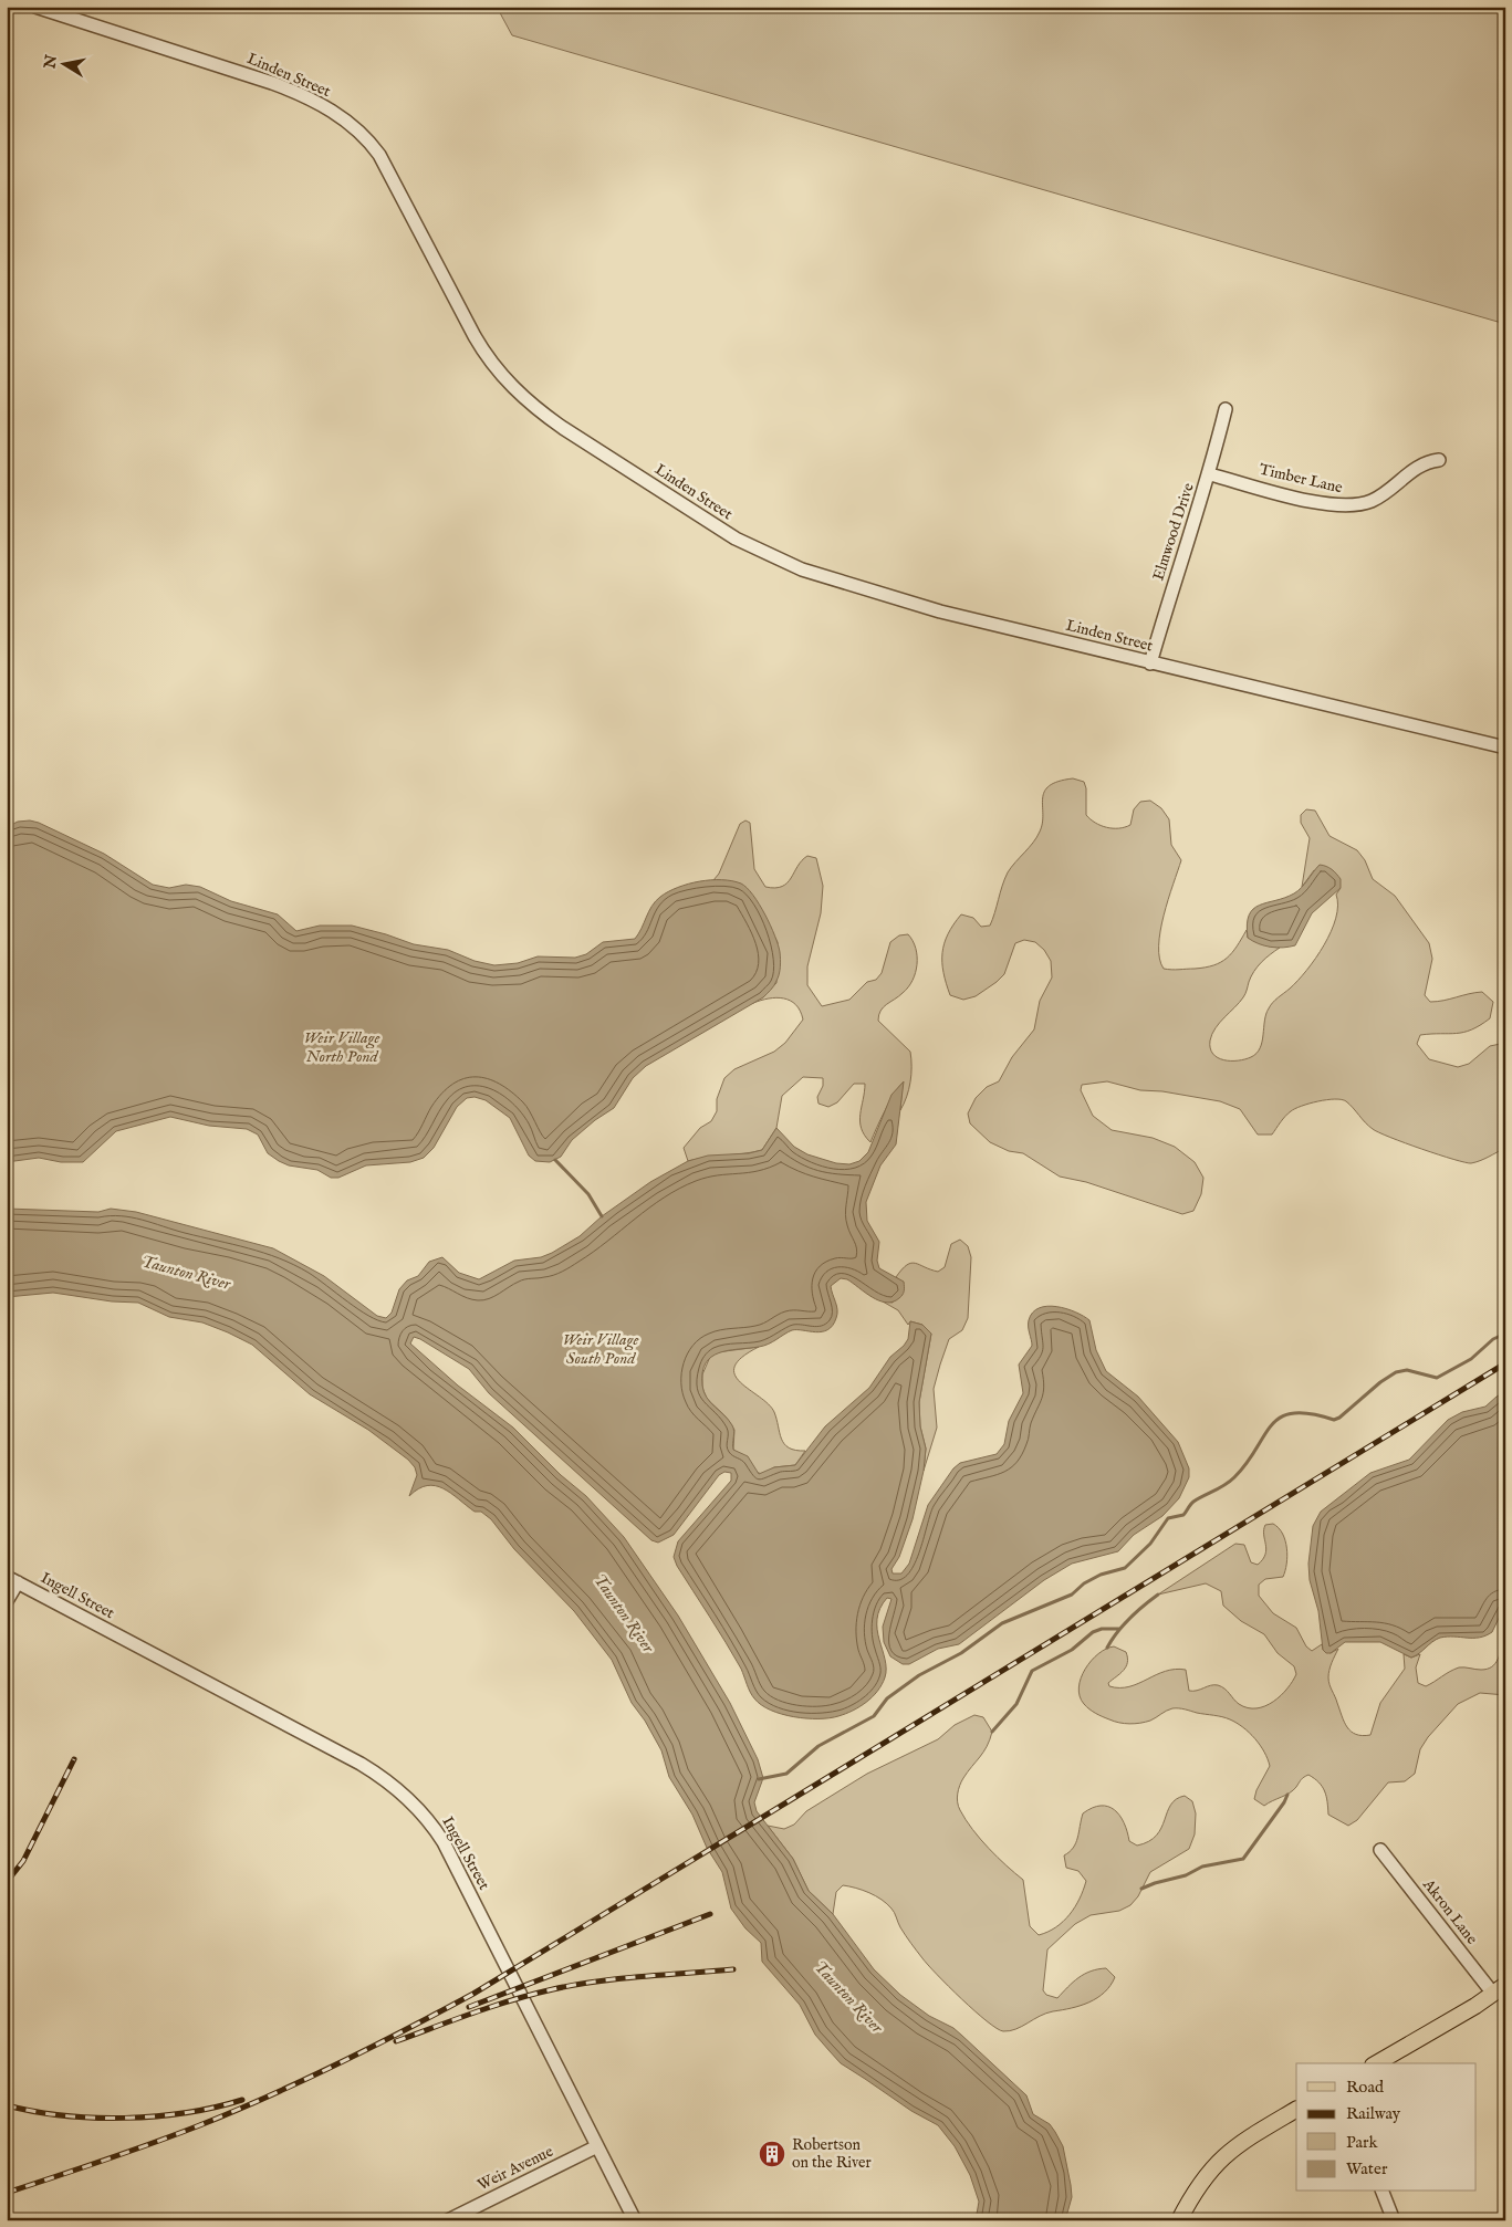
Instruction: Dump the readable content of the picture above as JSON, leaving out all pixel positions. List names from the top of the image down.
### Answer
{
  "streets": {
    "street": [
      "Linden Street",
      "Timber Lane",
      "Elmwood Drive",
      "Ingell Street",
      "Akron Lane",
      "Weir Avenue"
    ]
  },
  "crossings": [
    ["Linden Street", "Elmwood Drive"],
    ["Timber Lane", "Elmwood Drive"],
    ["Ingell Street", "Weir Avenue"]
  ],
  "water": ["Weir Village North Pond", "Taunton River", "Weir Village South Pond"],
  "places": {
    "building": ["Robertson on the River"]
  },
  "legend": [
    "Road",
    "Railway",
    "Park",
    "Water"
  ],
  "north": "left"
}
